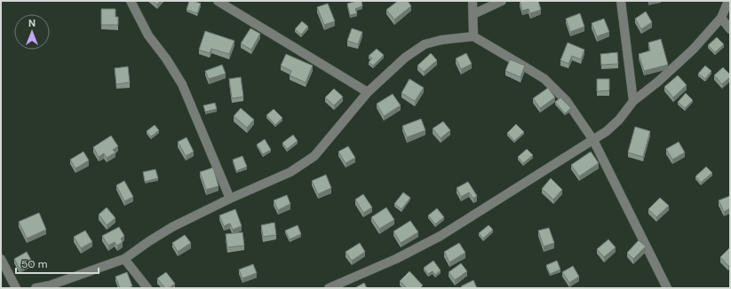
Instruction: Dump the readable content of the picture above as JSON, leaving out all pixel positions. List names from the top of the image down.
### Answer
{
  "scale_bar": "50 m",
  "north": "top"
}
